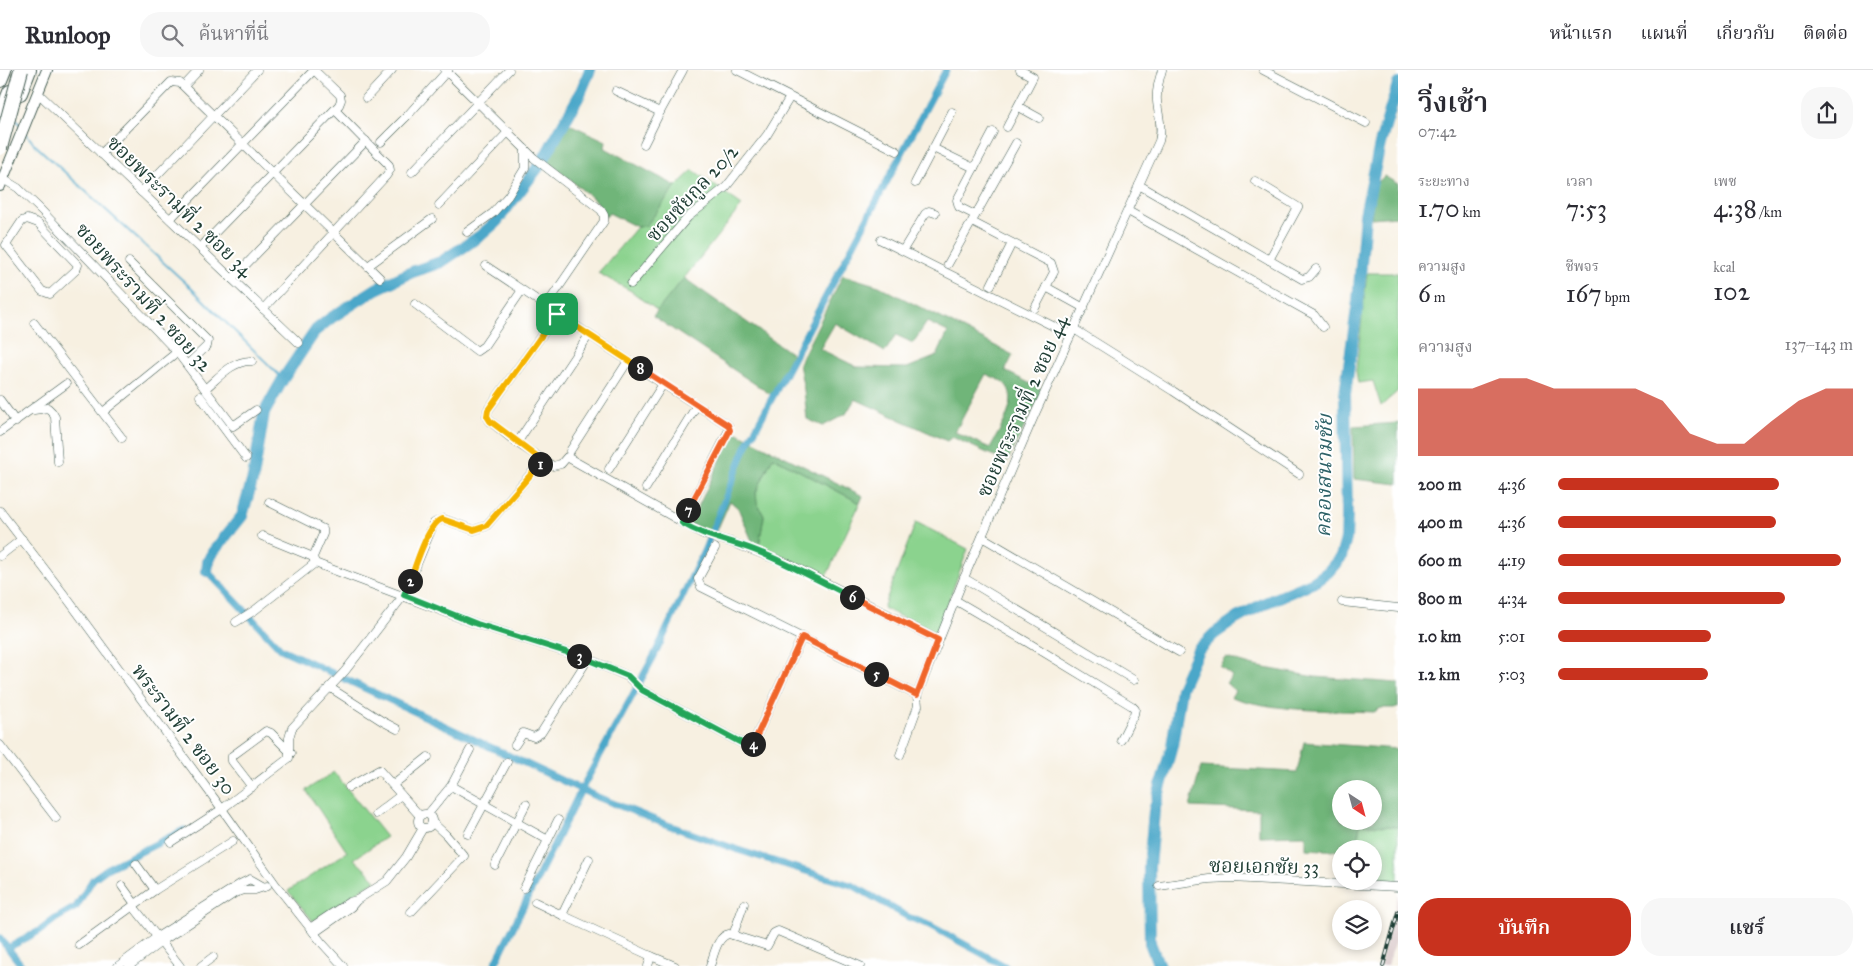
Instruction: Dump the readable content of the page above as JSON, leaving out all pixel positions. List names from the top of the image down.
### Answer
{
  "streets": {
    "street": [
      "ซอยชัยกูล 20/2",
      "ซอยพระรามที่ 2 ซอย 34",
      "ซอยพระรามที่ 2 ซอย 32",
      "ซอยพระรามที่ 2 ซอย 44",
      "พระรามที่ 2 ซอย 30",
      "ซอยเอกชัย 33"
    ]
  },
  "water": ["คลองสนามชัย"],
  "north": "bottom right",
  "page": {
    "header": "Runloop",
    "search": "ค้นหาที่นี่",
    "nav": [
      "หน้าแรก",
      "แผนที่",
      "เกี่ยวกับ",
      "ติดต่อ"
    ],
    "heading": ["วิ่งเช้า", "07:42"],
    "stats": [
      ["ระยะทาง", "1.70 km"],
      ["เวลา", "7:53"],
      ["เพซ", "4:38 /km"],
      ["ความสูง", "6 m"],
      ["ชีพจร", "167 bpm"],
      ["kcal", "102"]
    ],
    "chart": ["ความสูง", "137–143 m"],
    "pins": [
      "8",
      "1",
      "7",
      "2",
      "6",
      "3",
      "5",
      "4"
    ],
    "list": [
      {
        "name": "200 m",
        "note": "4:36"
      },
      {
        "name": "400 m",
        "note": "4:36"
      },
      {
        "name": "600 m",
        "note": "4:19"
      },
      {
        "name": "800 m",
        "note": "4:34"
      },
      {
        "name": "1.0 km",
        "note": "5:01"
      },
      {
        "name": "1.2 km",
        "note": "5:03"
      }
    ],
    "buttons": ["บันทึก", "แชร์"]
  }
}
